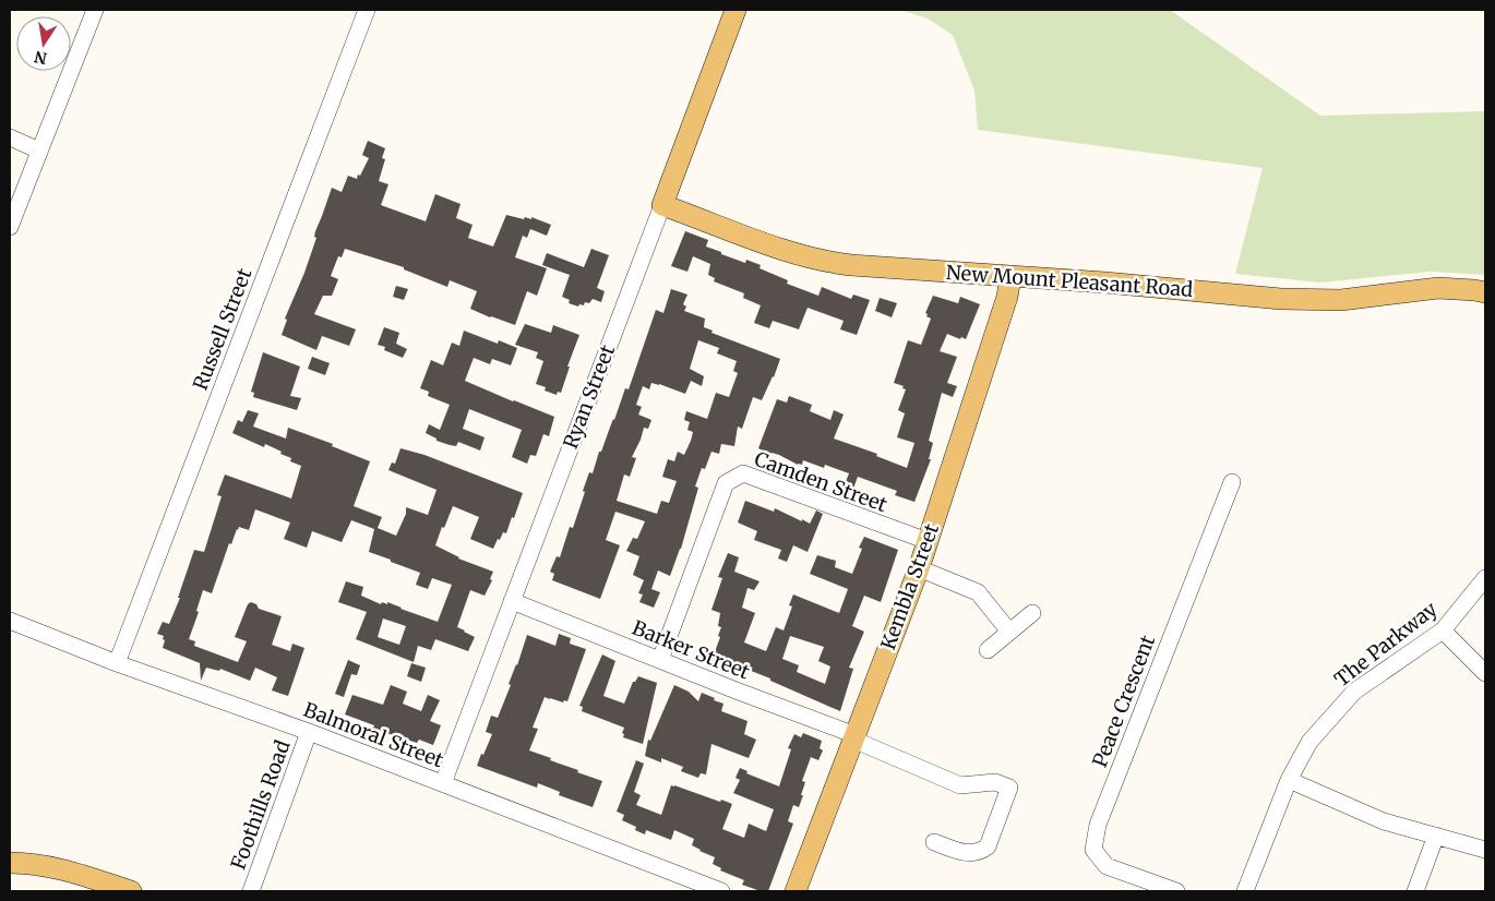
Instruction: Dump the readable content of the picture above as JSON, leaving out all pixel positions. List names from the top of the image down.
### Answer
{
  "streets": {
    "main road": ["New Mount Pleasant Road", "Ryan Street", "Kembla Street"],
    "street": [
      "Russell Street",
      "Camden Street",
      "The Parkway",
      "Barker Street",
      "Peace Crescent",
      "Balmoral Street",
      "Foothills Road"
    ]
  },
  "crossings": [
    ["New Mount Pleasant Road", "Ryan Street"],
    ["New Mount Pleasant Road", "Kembla Street"],
    ["Russell Street", "Balmoral Street"],
    ["Ryan Street", "Barker Street"],
    ["Ryan Street", "Balmoral Street"],
    ["Camden Street", "Kembla Street"],
    ["Camden Street", "Barker Street"],
    ["Kembla Street", "Barker Street"],
    ["Balmoral Street", "Foothills Road"]
  ],
  "north": "bottom"
}
